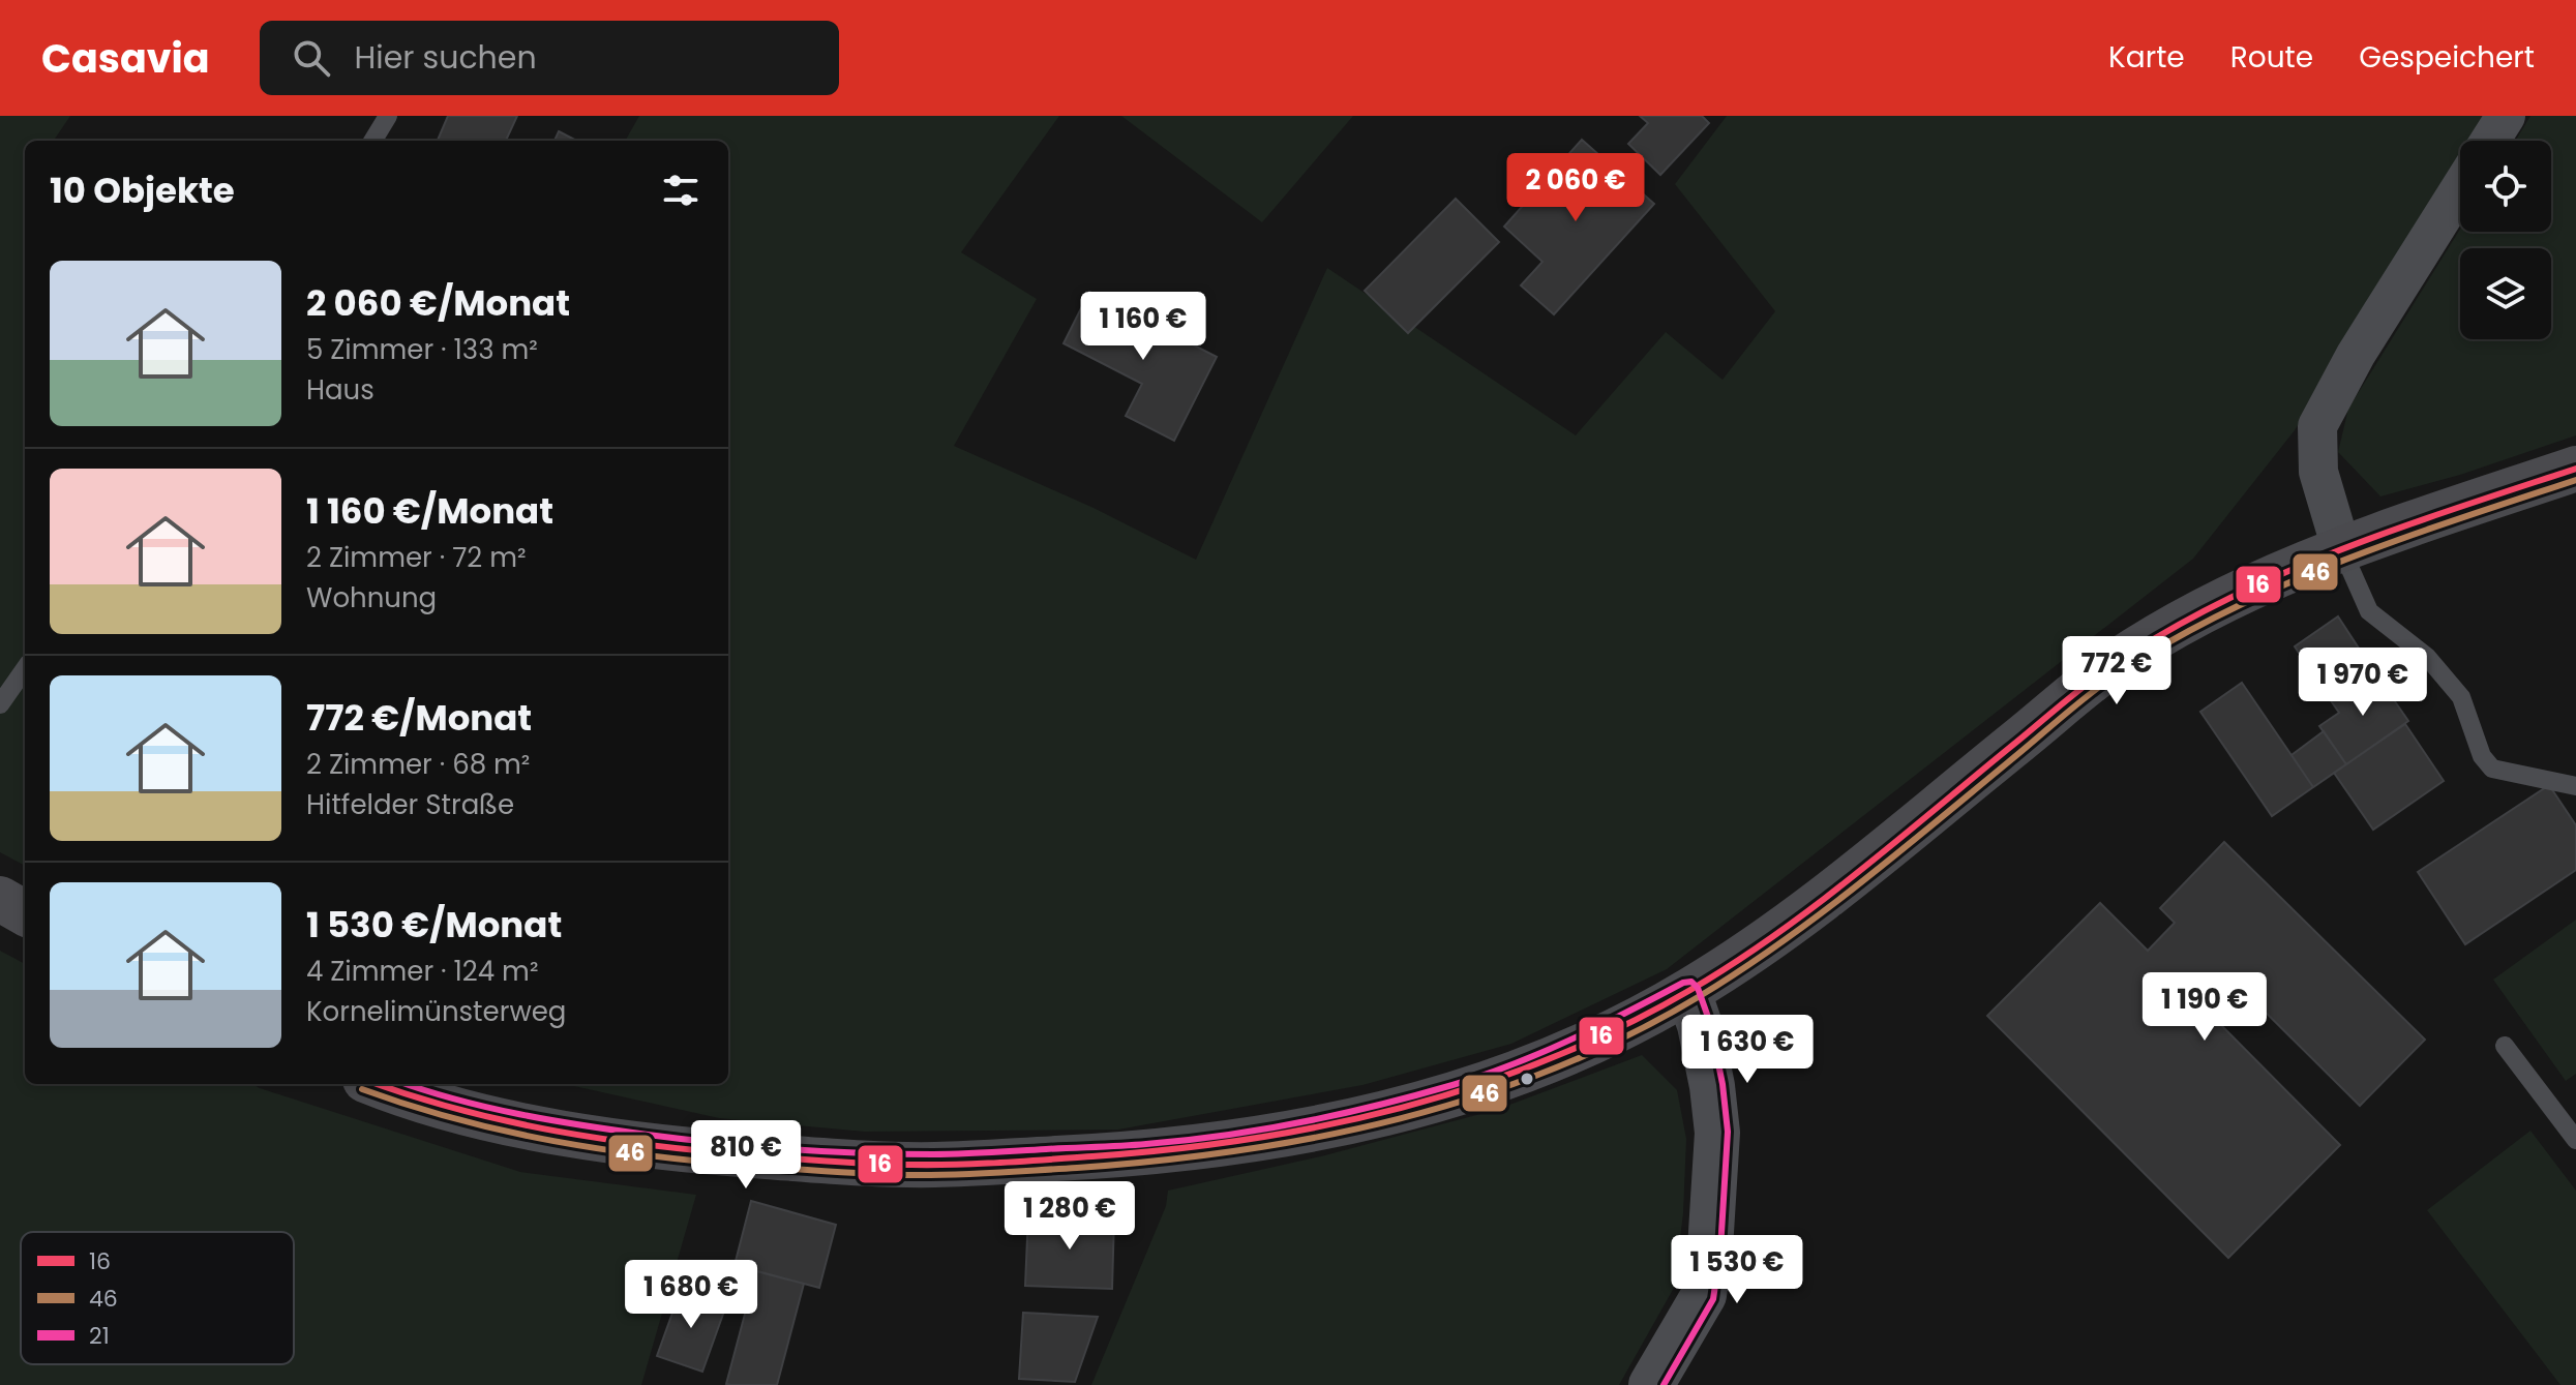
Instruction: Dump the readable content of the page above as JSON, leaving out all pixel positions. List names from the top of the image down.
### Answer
{
  "lines": ["transit line 16", "transit line 46", "transit line 21"],
  "legend": ["16", "46", "21"],
  "page": {
    "header": "Casavia",
    "search": "Hier suchen",
    "nav": ["Karte", "Route", "Gespeichert"],
    "heading": "10 Objekte",
    "price": [
      "2 060 €",
      "1 160 €",
      "772 €",
      "1 970 €",
      "1 190 €",
      "1 630 €",
      "810 €",
      "1 280 €",
      "1 530 €",
      "1 680 €"
    ],
    "list": [
      {
        "name": "2 060 €/Monat",
        "note": "5 Zimmer · 133 m² · Haus"
      },
      {
        "name": "1 160 €/Monat",
        "note": "2 Zimmer · 72 m² · Wohnung"
      },
      {
        "name": "772 €/Monat",
        "note": "2 Zimmer · 68 m² · Hitfelder Straße"
      },
      {
        "name": "1 530 €/Monat",
        "note": "4 Zimmer · 124 m² · Kornelimünsterweg"
      }
    ]
  }
}
